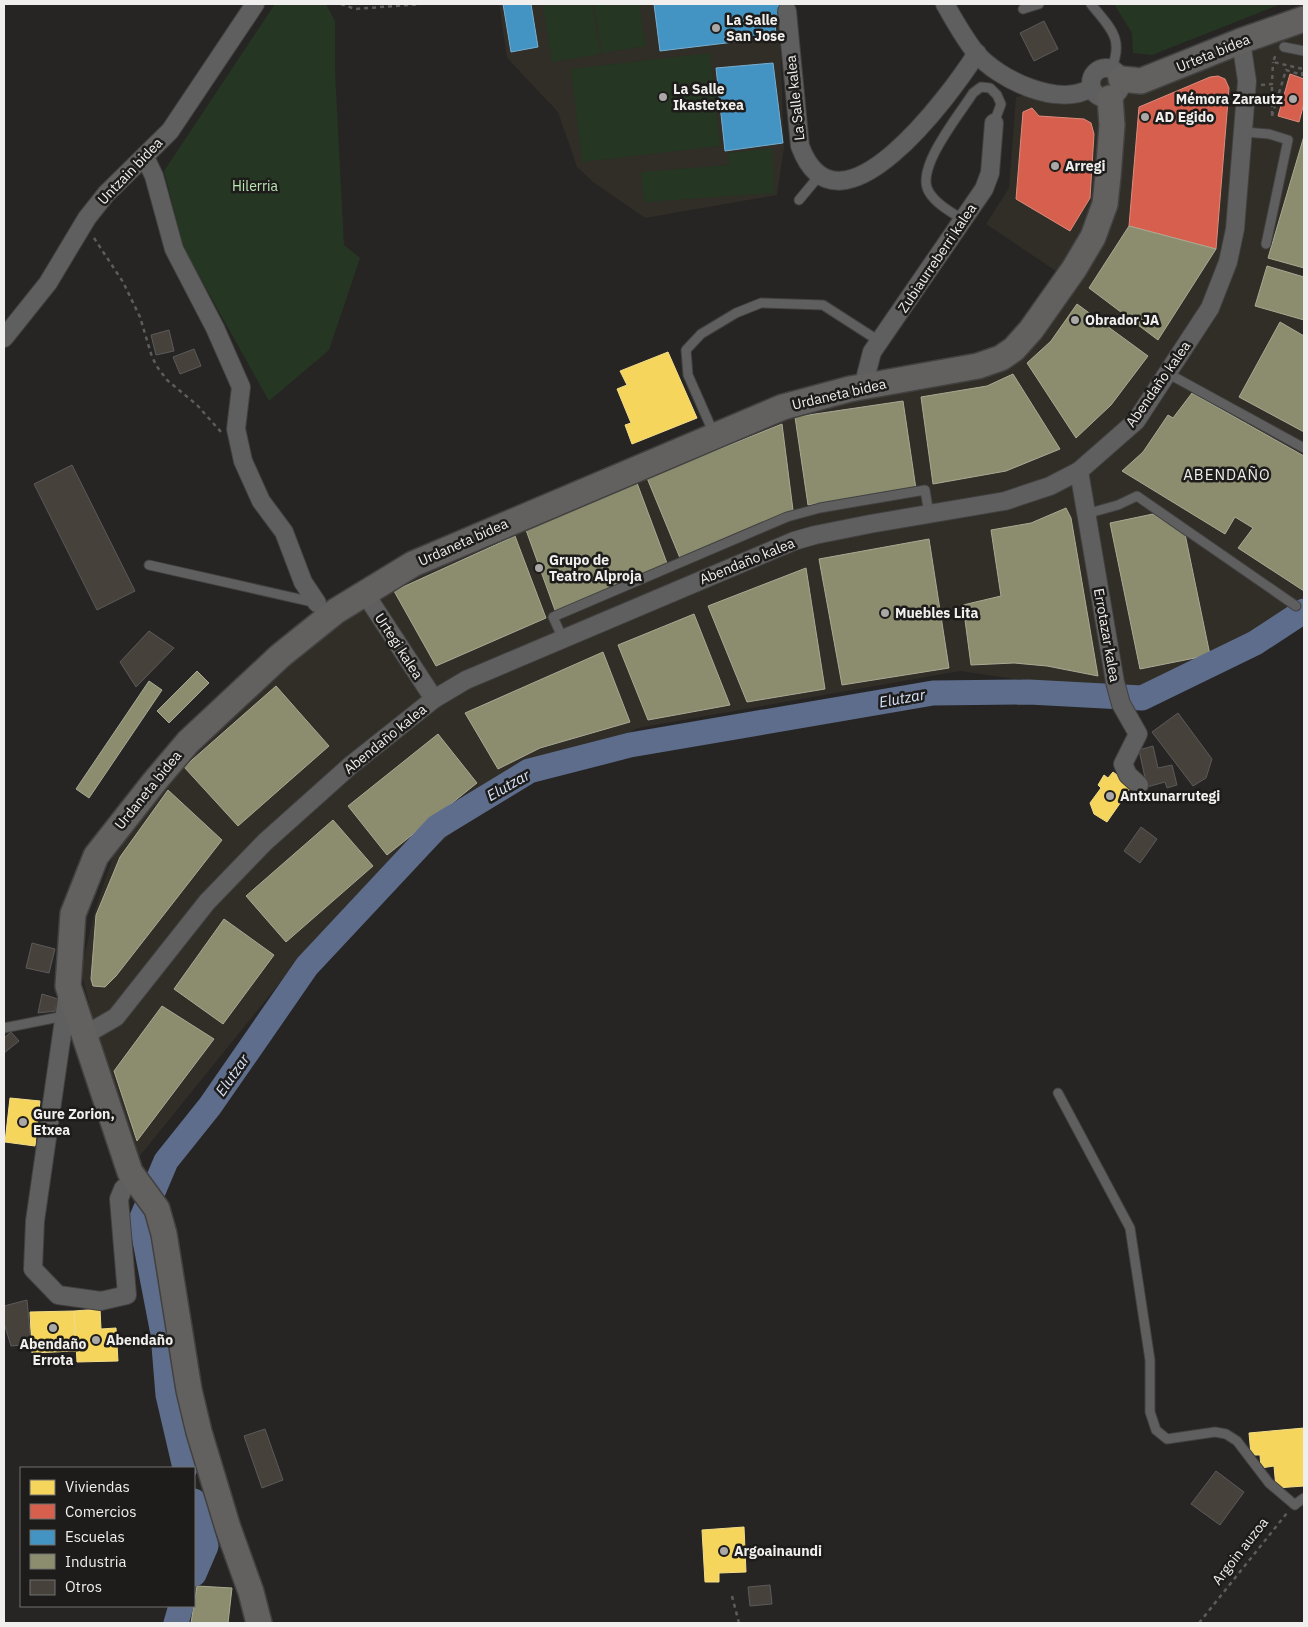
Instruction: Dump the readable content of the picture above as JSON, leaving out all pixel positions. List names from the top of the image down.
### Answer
{
  "streets": {
    "street": [
      "Urteta bidea",
      "La Salle kalea",
      "Untzain bidea",
      "Zubiaurreberri kalea",
      "Abendaño kalea",
      "Urdaneta bidea",
      "Errotazar kalea",
      "Urtegi kalea"
    ],
    "path": ["Argoin auzoa"]
  },
  "crossings": [
    ["Urteta bidea", "Abendaño kalea"],
    ["Urteta bidea", "Urdaneta bidea"],
    ["Zubiaurreberri kalea", "Urdaneta bidea"],
    ["Abendaño kalea", "Urdaneta bidea"],
    ["Abendaño kalea", "Errotazar kalea"],
    ["Abendaño kalea", "Urtegi kalea"],
    ["Urdaneta bidea", "Urtegi kalea"]
  ],
  "districts": ["ABENDAÑO"],
  "water": ["Elutzar"],
  "parks": ["Hilerria"],
  "places": [
    "La Salle San Jose",
    "La Salle Ikastetxea",
    "Mémora Zarautz",
    "AD Egido",
    "Arregi",
    "Obrador JA",
    "Grupo de Teatro Alproja",
    "Muebles Lita",
    "Antxunarrutegi",
    "Gure Zorion, Etxea",
    "Abendaño Errota",
    "Abendaño",
    "Argoainaundi"
  ],
  "legend": [
    "Viviendas",
    "Comercios",
    "Escuelas",
    "Industria",
    "Otros"
  ]
}
